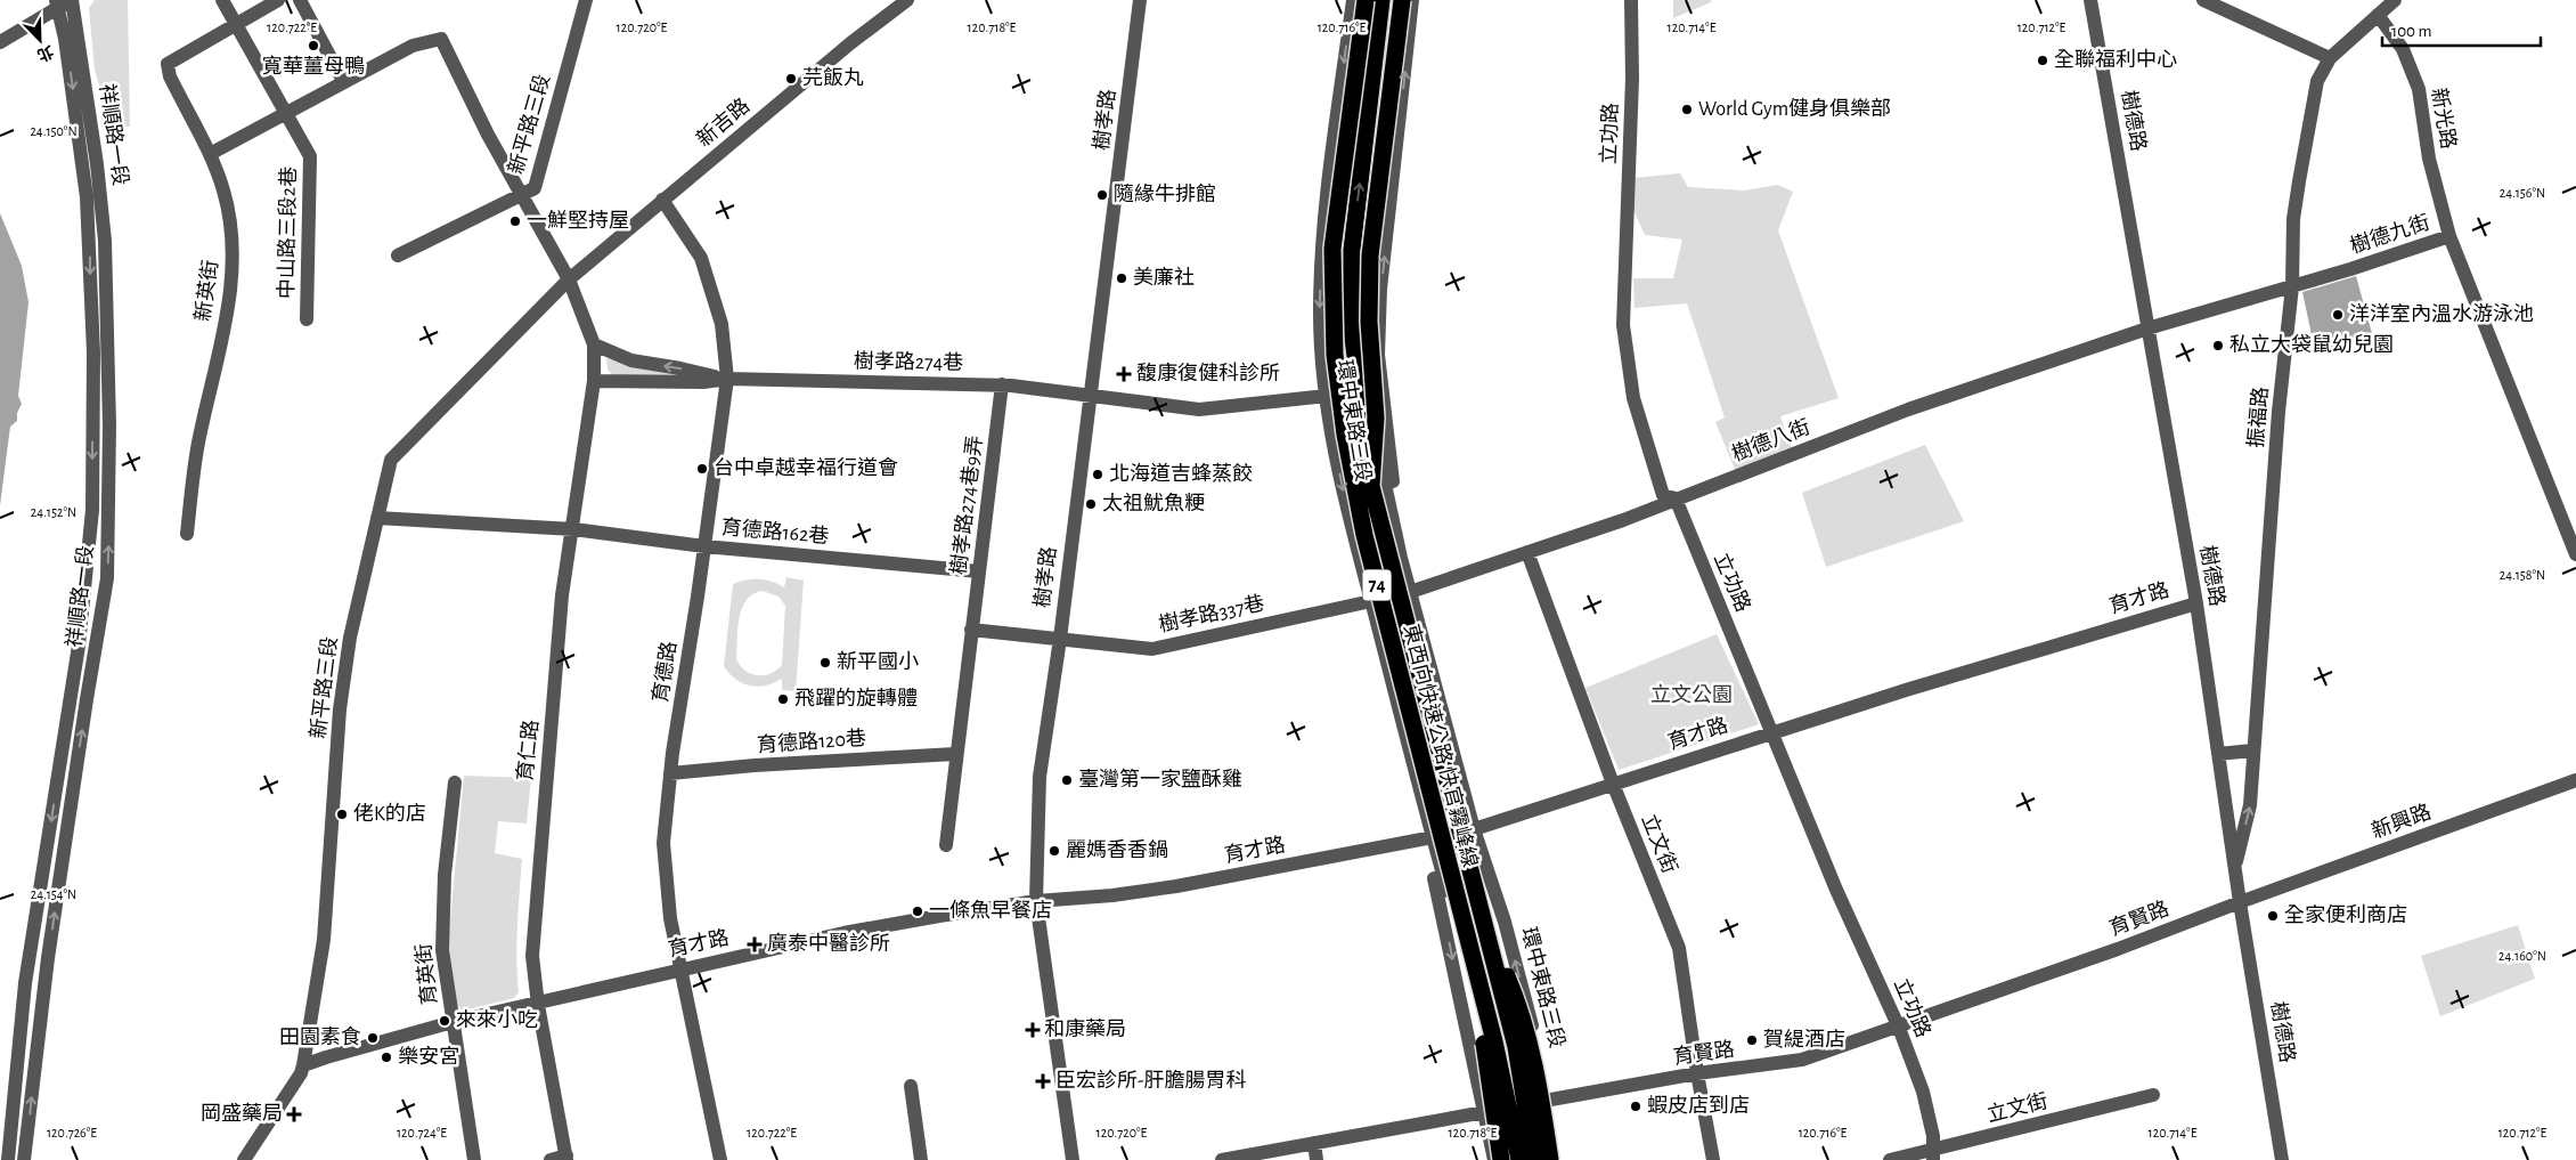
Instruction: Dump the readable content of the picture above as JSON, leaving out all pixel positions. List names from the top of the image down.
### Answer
{
  "streets": {
    "highway": ["74", "東西向快速公路 快官霧峰線"],
    "street": [
      "新光路",
      "樹孝路",
      "樹德路",
      "新吉路",
      "新平路三段",
      "立功路",
      "祥順路一段",
      "中山路三段2巷",
      "樹德九街",
      "新英街",
      "樹孝路274巷",
      "振福路",
      "環中東路三段",
      "樹德八街",
      "樹孝路274巷9弄",
      "育德路162巷",
      "育才路",
      "樹孝路337巷",
      "育德路",
      "育德路120巷",
      "育仁路",
      "新興路",
      "立文街",
      "育賢路",
      "育英街"
    ]
  },
  "crossings": [
    ["新光路", "樹德九街"],
    ["新光路", "振福路"],
    ["樹孝路", "樹孝路274巷"],
    ["樹孝路", "育才路"],
    ["樹孝路", "樹孝路337巷"],
    ["樹德路", "樹德九街"],
    ["樹德路", "振福路"],
    ["樹德路", "樹德八街"],
    ["樹德路", "育才路"],
    ["樹德路", "新興路"],
    ["樹德路", "育賢路"],
    ["新吉路", "新平路三段"],
    ["新吉路", "育德路"],
    ["新平路三段", "育德路162巷"],
    ["新平路三段", "育才路"],
    ["新平路三段", "育仁路"],
    ["立功路", "樹德八街"],
    ["立功路", "育才路"],
    ["立功路", "立文街"],
    ["立功路", "育賢路"],
    ["中山路三段2巷", "新英街"],
    ["樹德九街", "振福路"],
    ["樹德九街", "樹德八街"],
    ["樹孝路274巷", "環中東路三段"],
    ["樹孝路274巷", "樹孝路274巷9弄"],
    ["樹孝路274巷", "育德路"],
    ["環中東路三段", "樹德八街"],
    ["環中東路三段", "育才路"],
    ["環中東路三段", "樹孝路337巷"],
    ["環中東路三段", "育賢路"],
    ["樹德八街", "立文街"],
    ["樹孝路274巷9弄", "育德路162巷"],
    ["樹孝路274巷9弄", "樹孝路337巷"],
    ["樹孝路274巷9弄", "育德路120巷"],
    ["育德路162巷", "育德路"],
    ["育德路162巷", "育仁路"],
    ["74", "東西向快速公路 快官霧峰線"],
    ["育才路", "育德路"],
    ["育才路", "育仁路"],
    ["育才路", "立文街"],
    ["育才路", "育英街"],
    ["育德路", "育德路120巷"],
    ["新興路", "育賢路"],
    ["立文街", "育賢路"]
  ],
  "parks": ["立文公園"],
  "places": {
    "other": [
      "寬華薑母鴨",
      "全聯福利中心",
      "芫飯丸",
      "World Gym健身俱樂部",
      "隨緣牛排館",
      "一鮮堅持屋",
      "美廉社",
      "洋洋室內溫水游泳池",
      "私立大袋鼠幼兒園",
      "台中卓越幸福行道會",
      "北海道吉蜂蒸餃",
      "太祖魷魚粳",
      "新平國小",
      "飛躍的旋轉體",
      "臺灣第一家鹽酥雞",
      "佬K的店",
      "麗媽香香鍋",
      "一條魚早餐店",
      "全家便利商店",
      "來來小吃",
      "田園素食",
      "賀緹酒店",
      "樂安宮",
      "蝦皮店到店"
    ],
    "health": [
      "馥康復健科診所",
      "廣泰中醫診所",
      "和康藥局",
      "臣宏診所-肝膽腸胃科",
      "岡盛藥局"
    ]
  },
  "scale_bar": "100 m",
  "north": "bottom right",
  "coordinates": [
    "120.722°E",
    "120.720°E",
    "120.718°E",
    "120.716°E",
    "120.714°E",
    "120.712°E",
    "24.150°N",
    "24.156°N",
    "24.152°N",
    "24.158°N",
    "24.154°N",
    "24.160°N",
    "120.726°E",
    "120.724°E"
  ]
}
